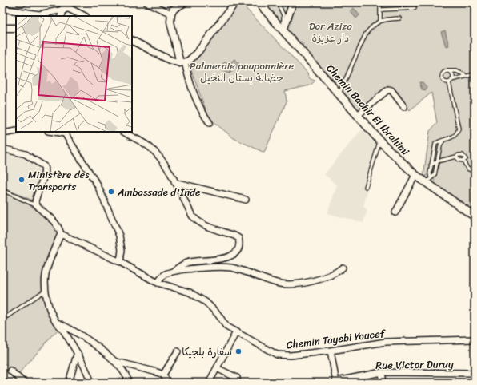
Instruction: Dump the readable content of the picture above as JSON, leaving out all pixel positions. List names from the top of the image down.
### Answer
{
  "streets": {
    "main road": ["Chemin Bachir El Ibrahimi"],
    "street": ["Chemin Tayebi Youcef", "Rue Victor Duruy"]
  },
  "parks": ["Dar Aziza دار عزيزة", "Palmeraie pouponnière حضانة بستان النخيل"],
  "places": ["Ministère des Transports", "Ambassade d'Inde", "سفارة بلجيكا"]
}
